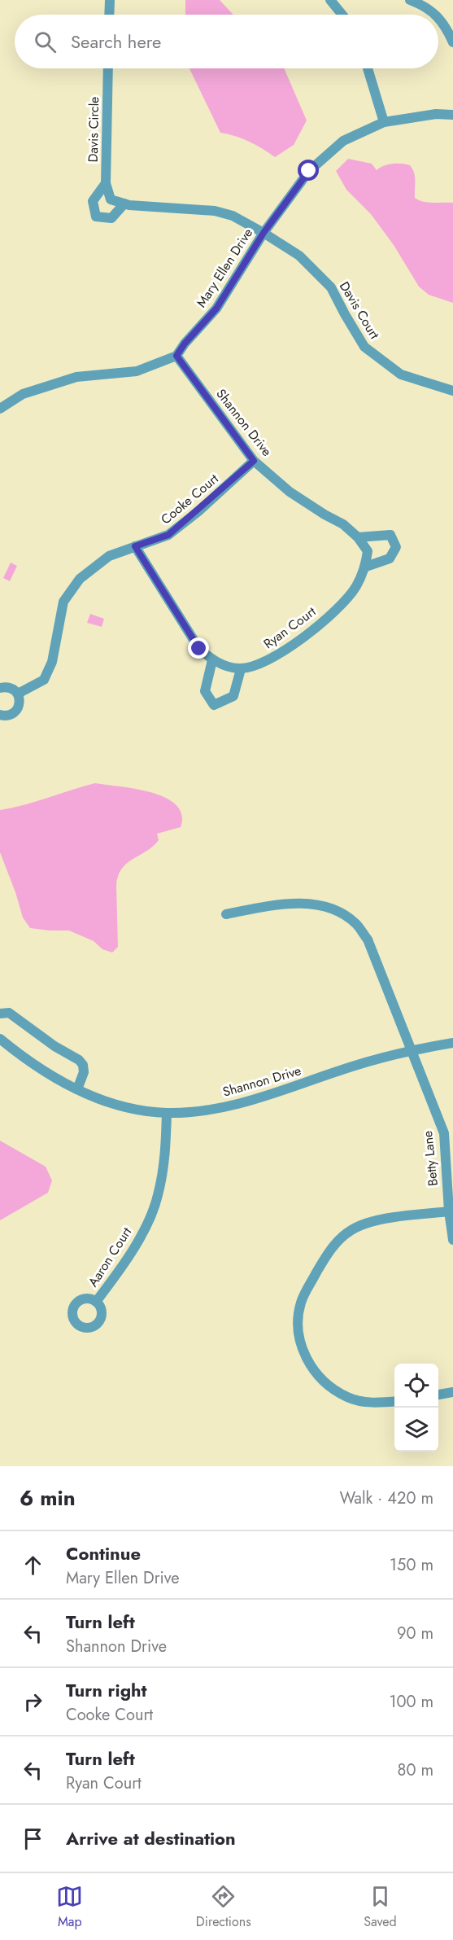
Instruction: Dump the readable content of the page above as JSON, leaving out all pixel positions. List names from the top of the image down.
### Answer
{
  "streets": {
    "street": [
      "Davis Circle",
      "Mary Ellen Drive",
      "Davis Court",
      "Shannon Drive",
      "Cooke Court",
      "Ryan Court",
      "Betty Lane",
      "Aaron Court"
    ]
  },
  "crossings": [
    ["Davis Circle", "Davis Court"],
    ["Mary Ellen Drive", "Davis Court"],
    ["Mary Ellen Drive", "Shannon Drive"],
    ["Shannon Drive", "Cooke Court"],
    ["Shannon Drive", "Ryan Court"],
    ["Shannon Drive", "Betty Lane"],
    ["Shannon Drive", "Aaron Court"]
  ],
  "page": {
    "search": "Search here",
    "heading": ["6 min", "Walk · 420 m"],
    "list": [
      ["Continue", "Mary Ellen Drive", "150 m"],
      ["Turn left", "Shannon Drive", "90 m"],
      ["Turn right", "Cooke Court", "100 m"],
      ["Turn left", "Ryan Court", "80 m"],
      "Arrive at destination"
    ],
    "nav": ["Map", "Directions", "Saved"]
  }
}
